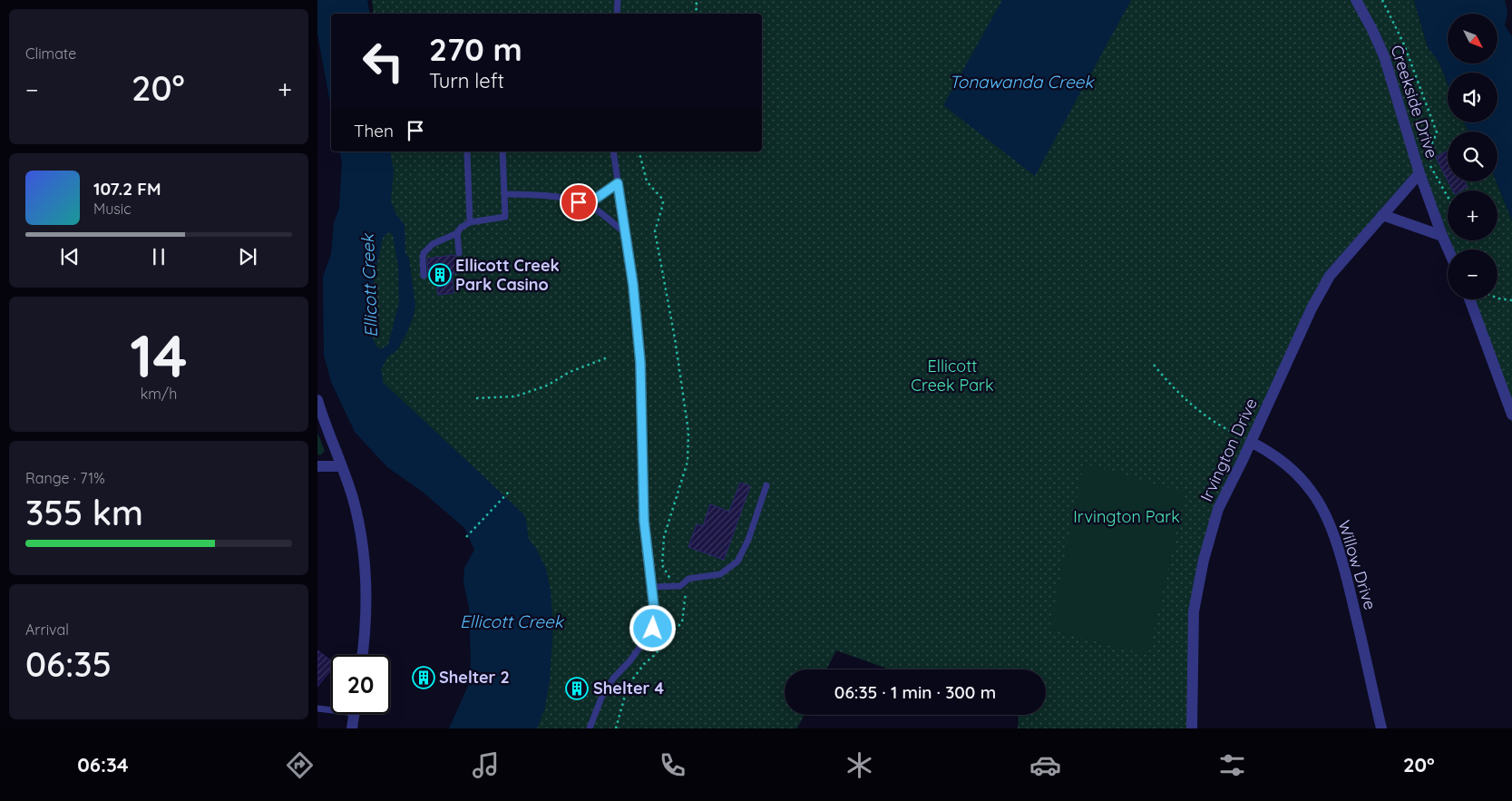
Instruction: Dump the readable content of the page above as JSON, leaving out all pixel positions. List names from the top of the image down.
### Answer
{
  "streets": {
    "street": ["Creekside Drive", "Irvington Drive", "Willow Drive"]
  },
  "crossings": [
    ["Creekside Drive", "Irvington Drive"],
    ["Irvington Drive", "Willow Drive"]
  ],
  "water": ["Tonawanda Creek", "Ellicott Creek"],
  "parks": ["Ellicott Creek Park", "Irvington Park"],
  "places": {
    "building": ["Ellicott Creek Park Casino", "Shelter 2", "Shelter 4"]
  },
  "north": "bottom right",
  "page": {
    "tile": [
      "Climate",
      ["14", "km/h"],
      ["Range · 71%", "355 km"],
      ["Arrival", "06:35"]
    ],
    "map_buttons": ["+", "−"],
    "turn": ["270 m", "Turn left"],
    "heat": ["−", "20°", "+"],
    "then": "Then",
    "song": ["107.2 FM", "Music"],
    "limit": "20",
    "trip": "06:35 · 1 min · 300 m",
    "tabs": ["06:34", "20°"]
  }
}
